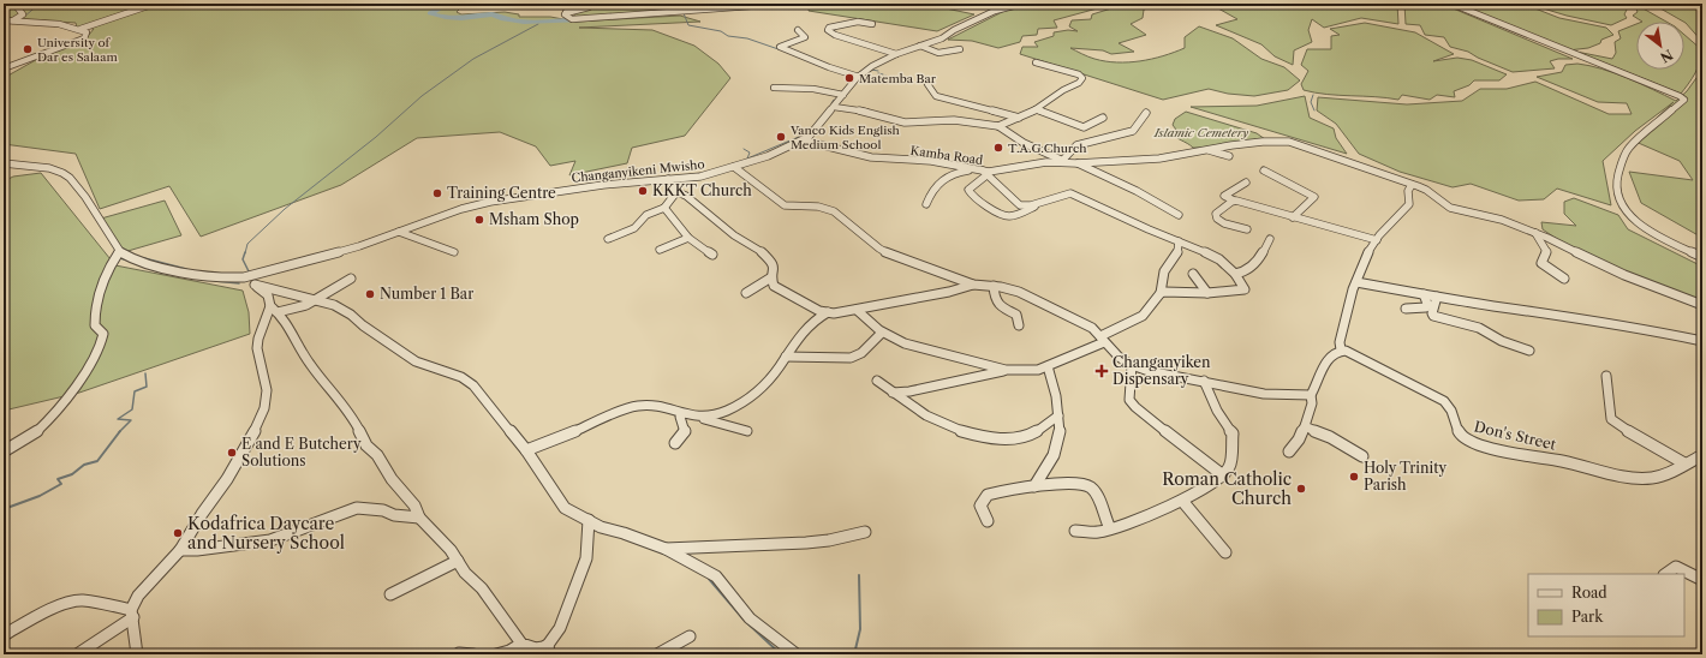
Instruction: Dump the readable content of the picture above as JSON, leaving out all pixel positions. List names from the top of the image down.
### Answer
{
  "streets": {
    "street": ["Kamba Road", "Changanyikeni Mwisho", "Don's Street"]
  },
  "crossings": [
    ["Kamba Road", "Changanyikeni Mwisho"]
  ],
  "parks": ["Islamic Cemetery"],
  "places": {
    "other": [
      "University of Dar es Salaam",
      "Matemba Bar",
      "Vanco Kids English Medium School",
      "T.A.G.Church",
      "KKKT Church",
      "Training Centre",
      "Msham Shop",
      "Number 1 Bar",
      "E and E Butchery Solutions",
      "Holy Trinity Parish",
      "Roman Catholic Church",
      "Kodafrica Daycare and Nursery School"
    ],
    "health": ["Changanyiken Dispensary"]
  },
  "legend": ["Road", "Park"],
  "north": "bottom right"
}
